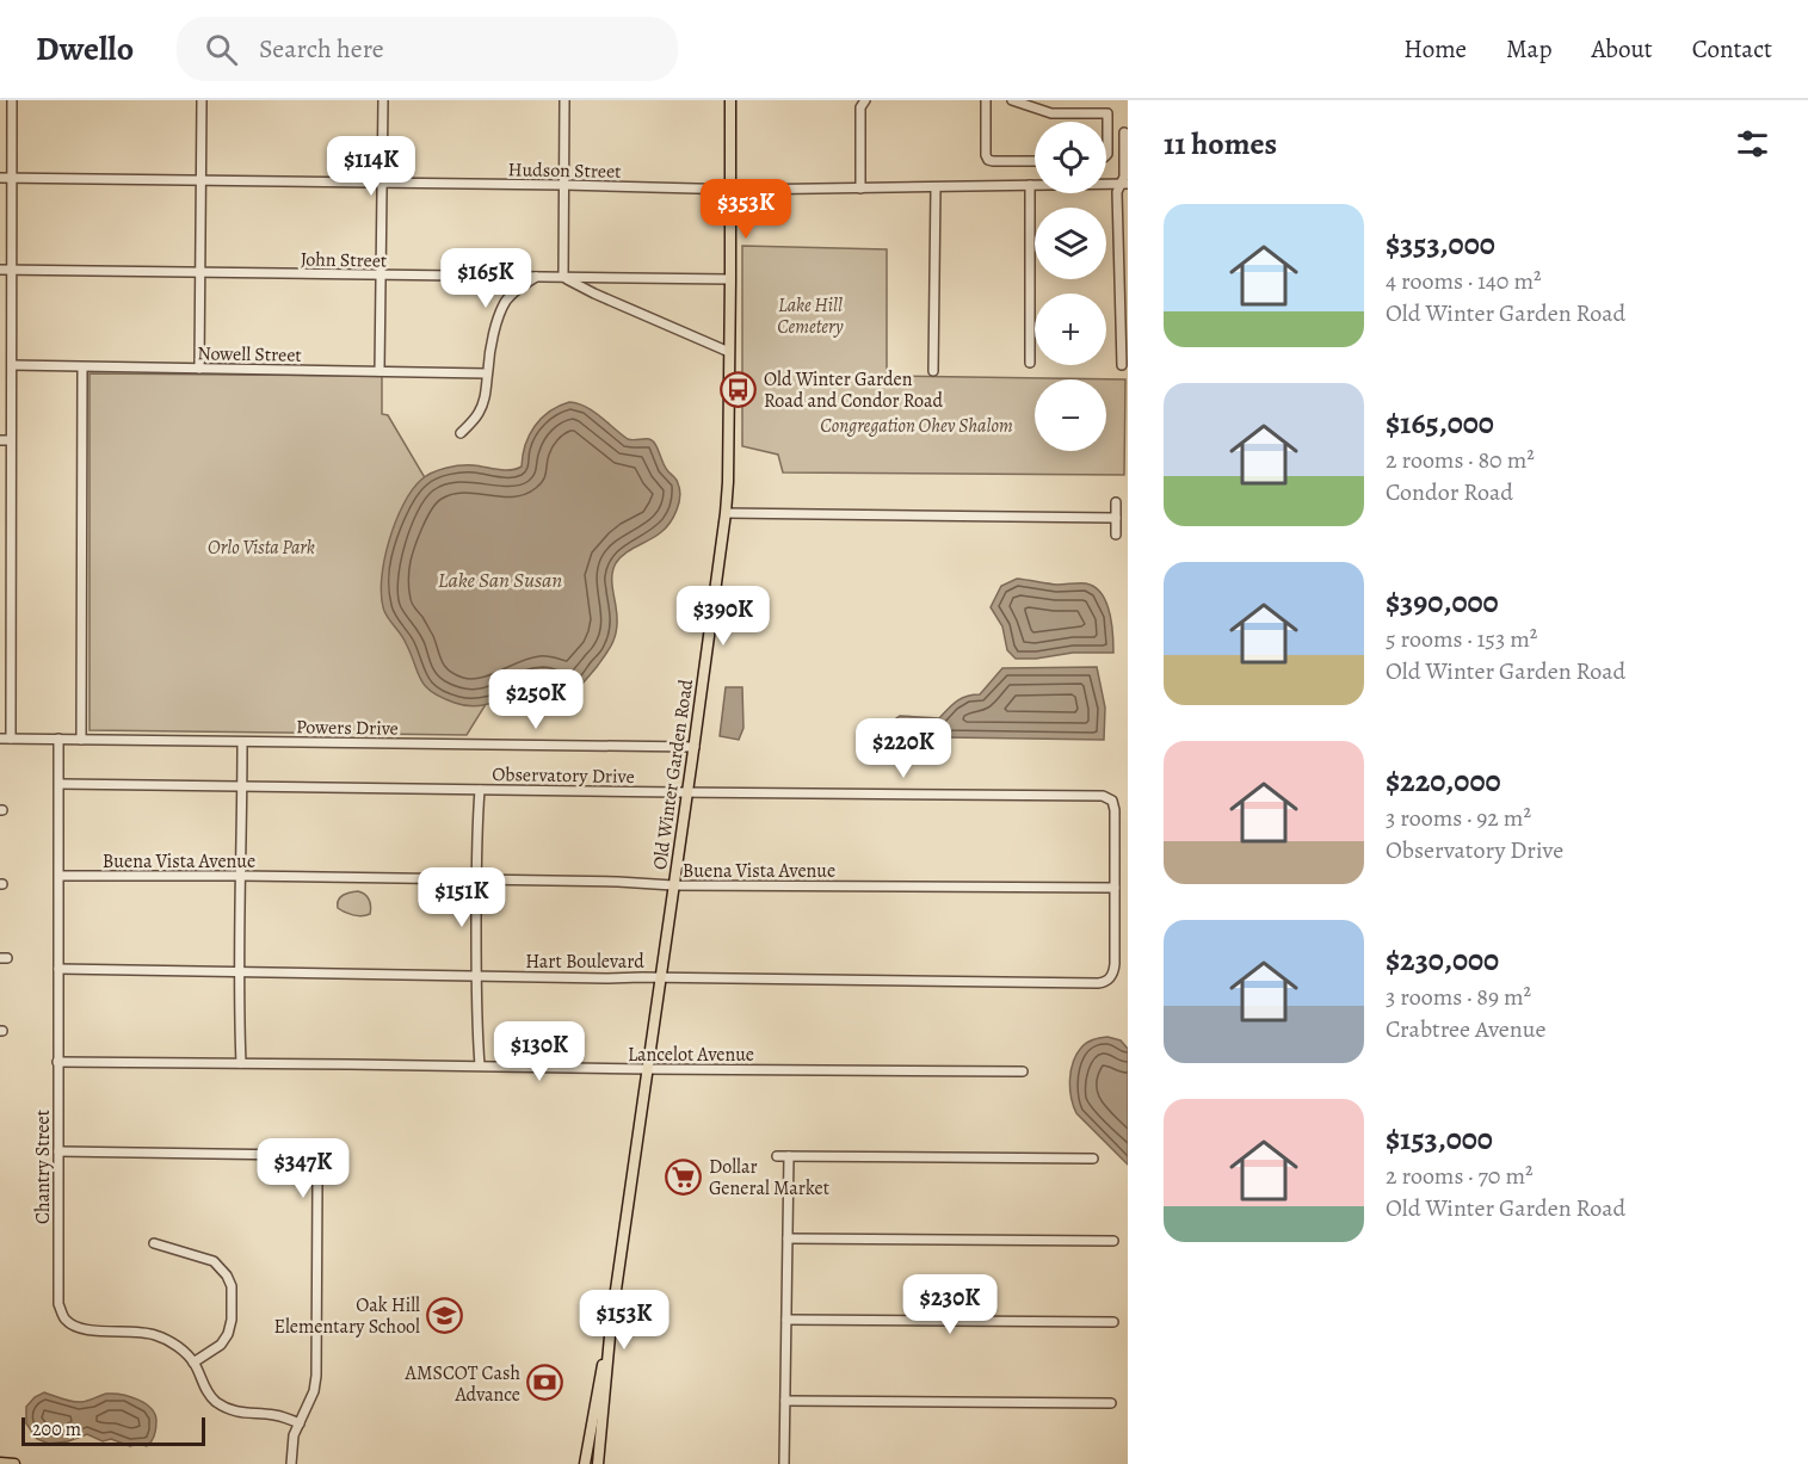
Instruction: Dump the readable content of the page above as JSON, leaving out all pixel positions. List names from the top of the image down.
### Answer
{
  "streets": {
    "main road": ["Old Winter Garden Road"],
    "street": [
      "Hudson Street",
      "John Street",
      "Nowell Street",
      "Powers Drive",
      "Observatory Drive",
      "Buena Vista Avenue",
      "Hart Boulevard",
      "Lancelot Avenue",
      "Chantry Street"
    ]
  },
  "crossings": [
    ["Hudson Street", "Old Winter Garden Road"],
    ["John Street", "Old Winter Garden Road"],
    ["Powers Drive", "Old Winter Garden Road"],
    ["Powers Drive", "Chantry Street"],
    ["Observatory Drive", "Old Winter Garden Road"],
    ["Observatory Drive", "Buena Vista Avenue"],
    ["Observatory Drive", "Hart Boulevard"],
    ["Observatory Drive", "Chantry Street"],
    ["Old Winter Garden Road", "Buena Vista Avenue"],
    ["Old Winter Garden Road", "Hart Boulevard"],
    ["Old Winter Garden Road", "Lancelot Avenue"],
    ["Buena Vista Avenue", "Hart Boulevard"],
    ["Buena Vista Avenue", "Chantry Street"],
    ["Hart Boulevard", "Chantry Street"],
    ["Lancelot Avenue", "Chantry Street"]
  ],
  "water": ["Lake San Susan"],
  "parks": ["Lake Hill Cemetery", "Congregation Ohev Shalom", "Orlo Vista Park"],
  "places": {
    "bus stop": ["Old Winter Garden Road and Condor Road"],
    "supermarket": ["Dollar General Market"],
    "school or university": ["Oak Hill Elementary School"],
    "bank": ["AMSCOT Cash Advance"]
  },
  "scale_bar": "200 m",
  "page": {
    "header": "Dwello",
    "search": "Search here",
    "nav": [
      "Home",
      "Map",
      "About",
      "Contact"
    ],
    "heading": "11 homes",
    "map_buttons": ["+", "−"],
    "price": [
      "$114K",
      "$353K",
      "$165K",
      "$390K",
      "$250K",
      "$220K",
      "$151K",
      "$130K",
      "$347K",
      "$230K",
      "$153K"
    ],
    "list": [
      {
        "name": "$353,000",
        "note": "4 rooms · 140 m² · Old Winter Garden Road"
      },
      {
        "name": "$165,000",
        "note": "2 rooms · 80 m² · Condor Road"
      },
      {
        "name": "$390,000",
        "note": "5 rooms · 153 m² · Old Winter Garden Road"
      },
      {
        "name": "$220,000",
        "note": "3 rooms · 92 m² · Observatory Drive"
      },
      {
        "name": "$230,000",
        "note": "3 rooms · 89 m² · Crabtree Avenue"
      },
      {
        "name": "$153,000",
        "note": "2 rooms · 70 m² · Old Winter Garden Road"
      }
    ],
    "scale": "200 m"
  }
}
